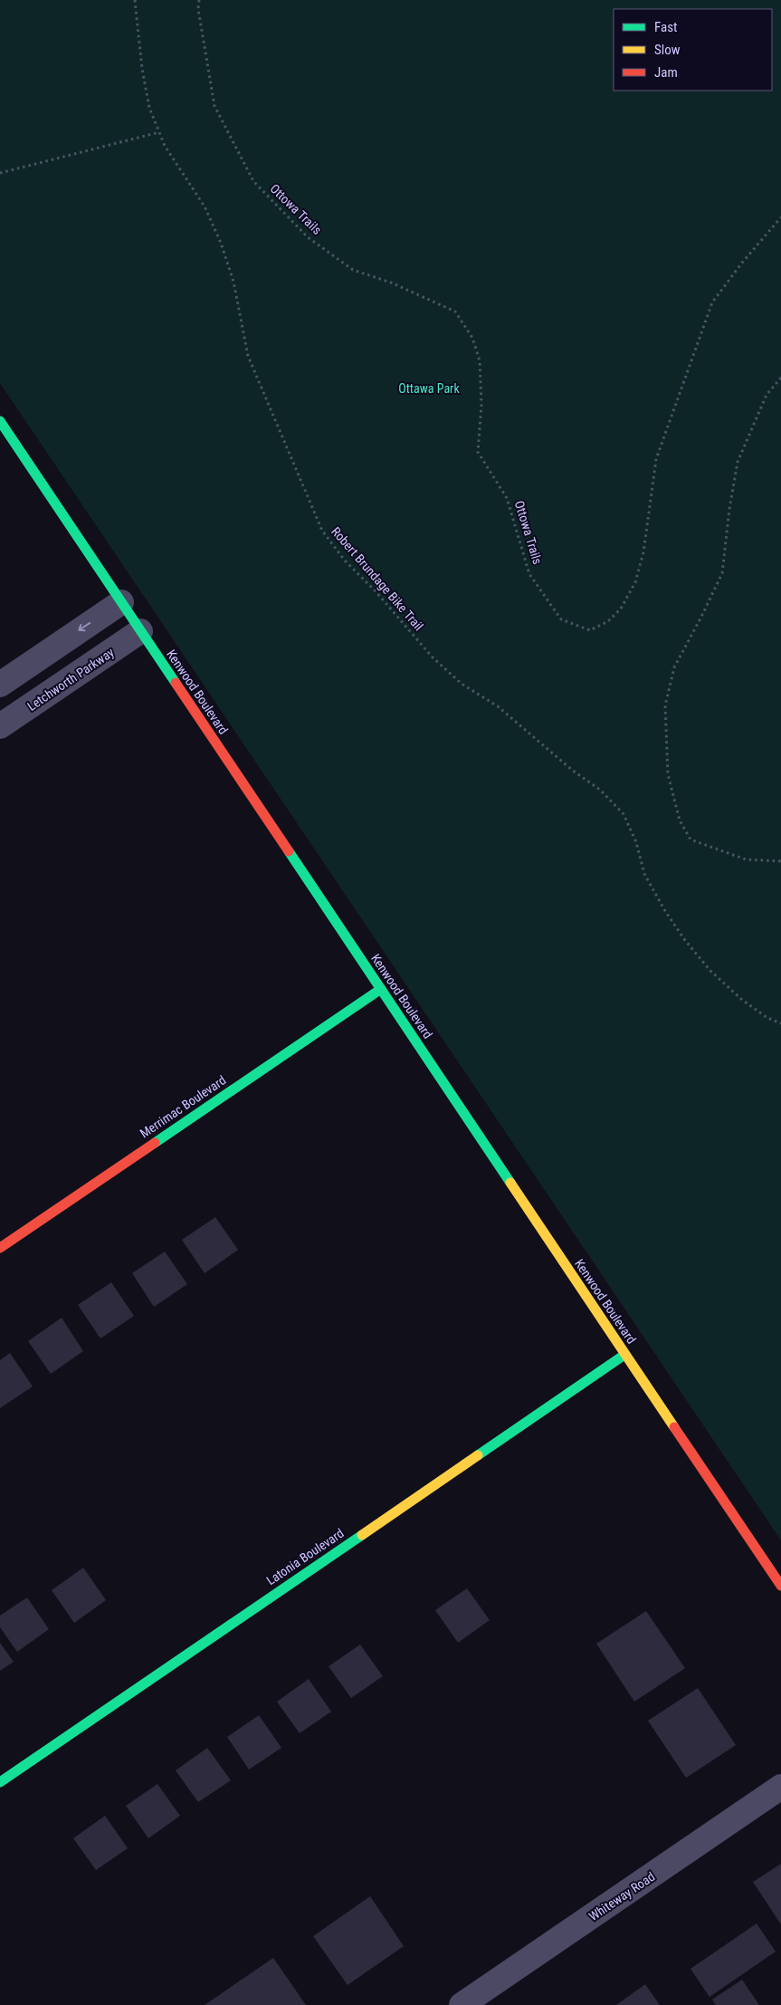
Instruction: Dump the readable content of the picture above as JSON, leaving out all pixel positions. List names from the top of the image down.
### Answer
{
  "streets": {
    "street": [
      "Letchworth Parkway",
      "Kenwood Boulevard",
      "Merrimac Boulevard",
      "Latonia Boulevard",
      "Whiteway Road"
    ],
    "path": ["Ottowa Trails", "Robert Brundage Bike Trail"]
  },
  "crossings": [
    ["Letchworth Parkway", "Kenwood Boulevard"],
    ["Kenwood Boulevard", "Merrimac Boulevard"],
    ["Kenwood Boulevard", "Latonia Boulevard"]
  ],
  "parks": ["Ottawa Park"],
  "legend": ["Fast", "Slow", "Jam"]
}
